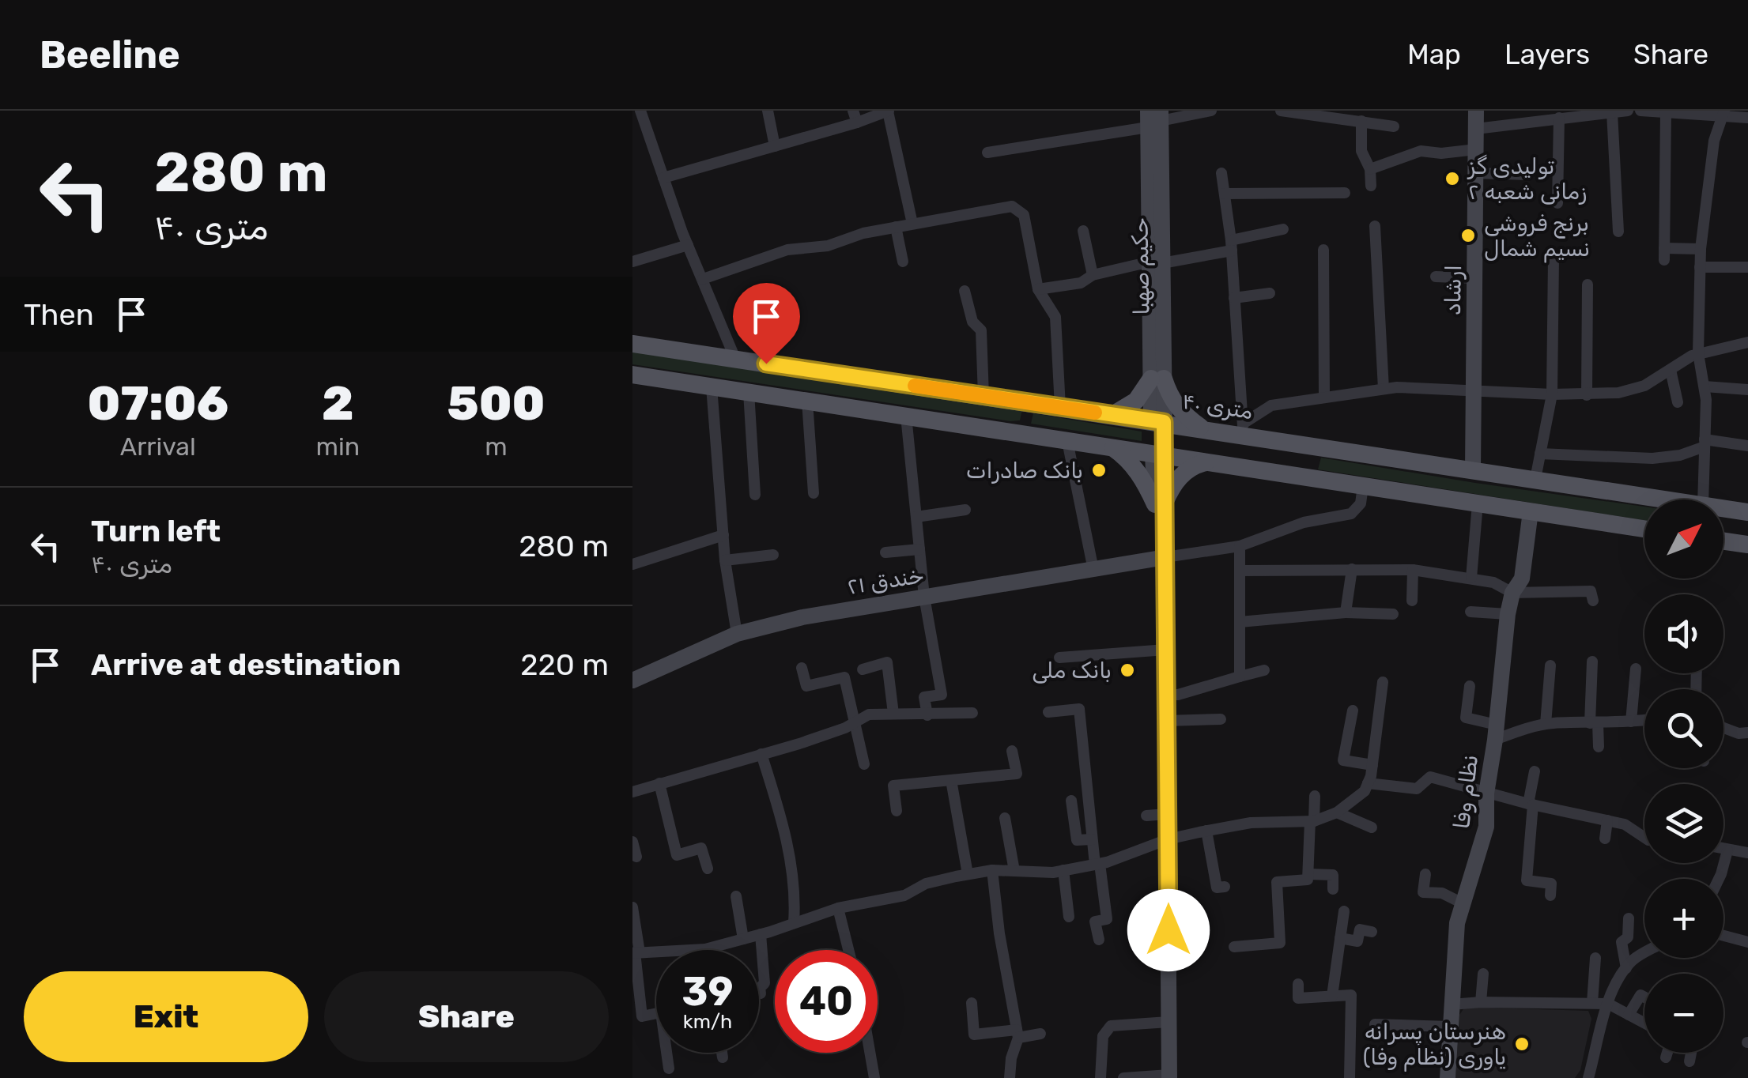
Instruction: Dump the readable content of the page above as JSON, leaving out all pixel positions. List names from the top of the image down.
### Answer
{
  "streets": {
    "main road": ["۴۰ متری"],
    "street": [
      "حکیم صهبا",
      "ارشاد",
      "۲۱ خندق",
      "نظام وفا"
    ]
  },
  "crossings": [
    ["حکیم صهبا", "۴۰ متری"],
    ["ارشاد", "۴۰ متری"]
  ],
  "places": [
    "تولیدی گز زمانی شعبه ۲",
    "برنج فروشی نسیم شمال",
    "بانک صادرات",
    "بانک ملی",
    "هنرستان پسرانه یاوری (نظام وفا)"
  ],
  "north": "top right",
  "page": {
    "header": "Beeline",
    "nav": ["Map", "Layers", "Share"],
    "turn": ["280 m", "۴۰ متری"],
    "then": "Then",
    "eta": [
      "07:06",
      "Arrival",
      "2",
      "min",
      "500",
      "m"
    ],
    "list": [
      {
        "name": "Turn left",
        "note": "۴۰ متری",
        "value": "280 m"
      },
      {
        "name": "Arrive at destination",
        "value": "220 m"
      }
    ],
    "map_buttons": ["+", "−"],
    "speed": "39 km/h",
    "limit": "40",
    "buttons": ["Exit", "Share"]
  }
}
